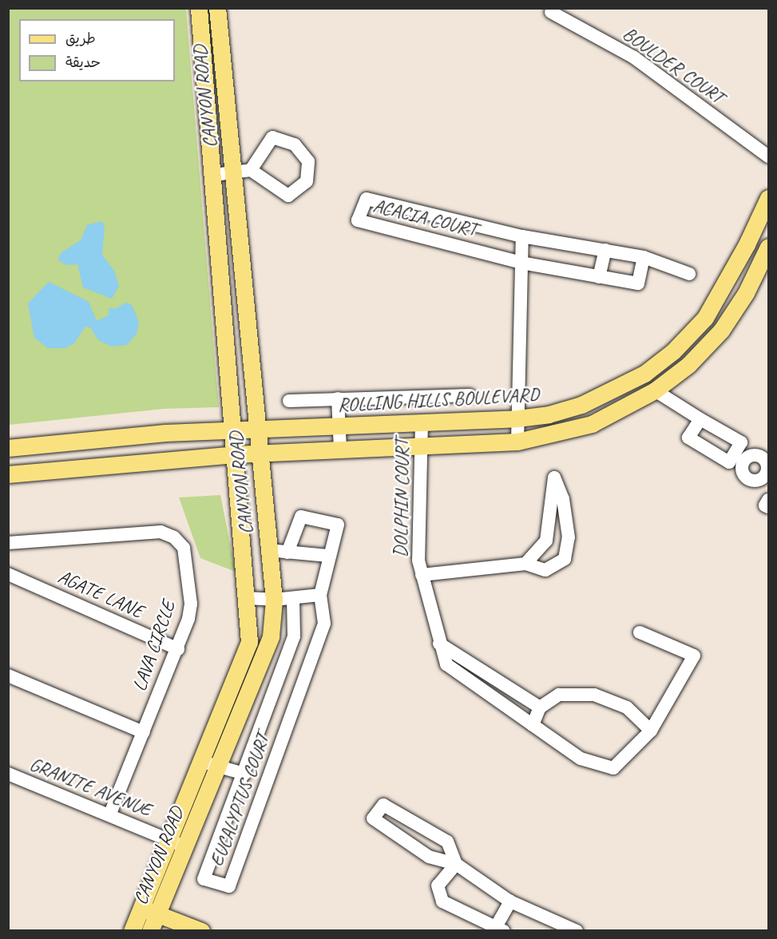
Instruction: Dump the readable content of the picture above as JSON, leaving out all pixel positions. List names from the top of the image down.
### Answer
{
  "streets": {
    "main road": ["CANYON ROAD", "ROLLING HILLS BOULEVARD"],
    "street": [
      "BOULDER COURT",
      "ACACIA COURT",
      "DOLPHIN COURT",
      "AGATE LANE",
      "LAVA CIRCLE",
      "GRANITE AVENUE",
      "EUCALYPTUS COURT"
    ]
  },
  "crossings": [
    ["CANYON ROAD", "ROLLING HILLS BOULEVARD"],
    ["CANYON ROAD", "GRANITE AVENUE"],
    ["CANYON ROAD", "EUCALYPTUS COURT"],
    ["ROLLING HILLS BOULEVARD", "DOLPHIN COURT"],
    ["AGATE LANE", "LAVA CIRCLE"],
    ["LAVA CIRCLE", "GRANITE AVENUE"]
  ],
  "legend": ["طريق", "حديقة"]
}
